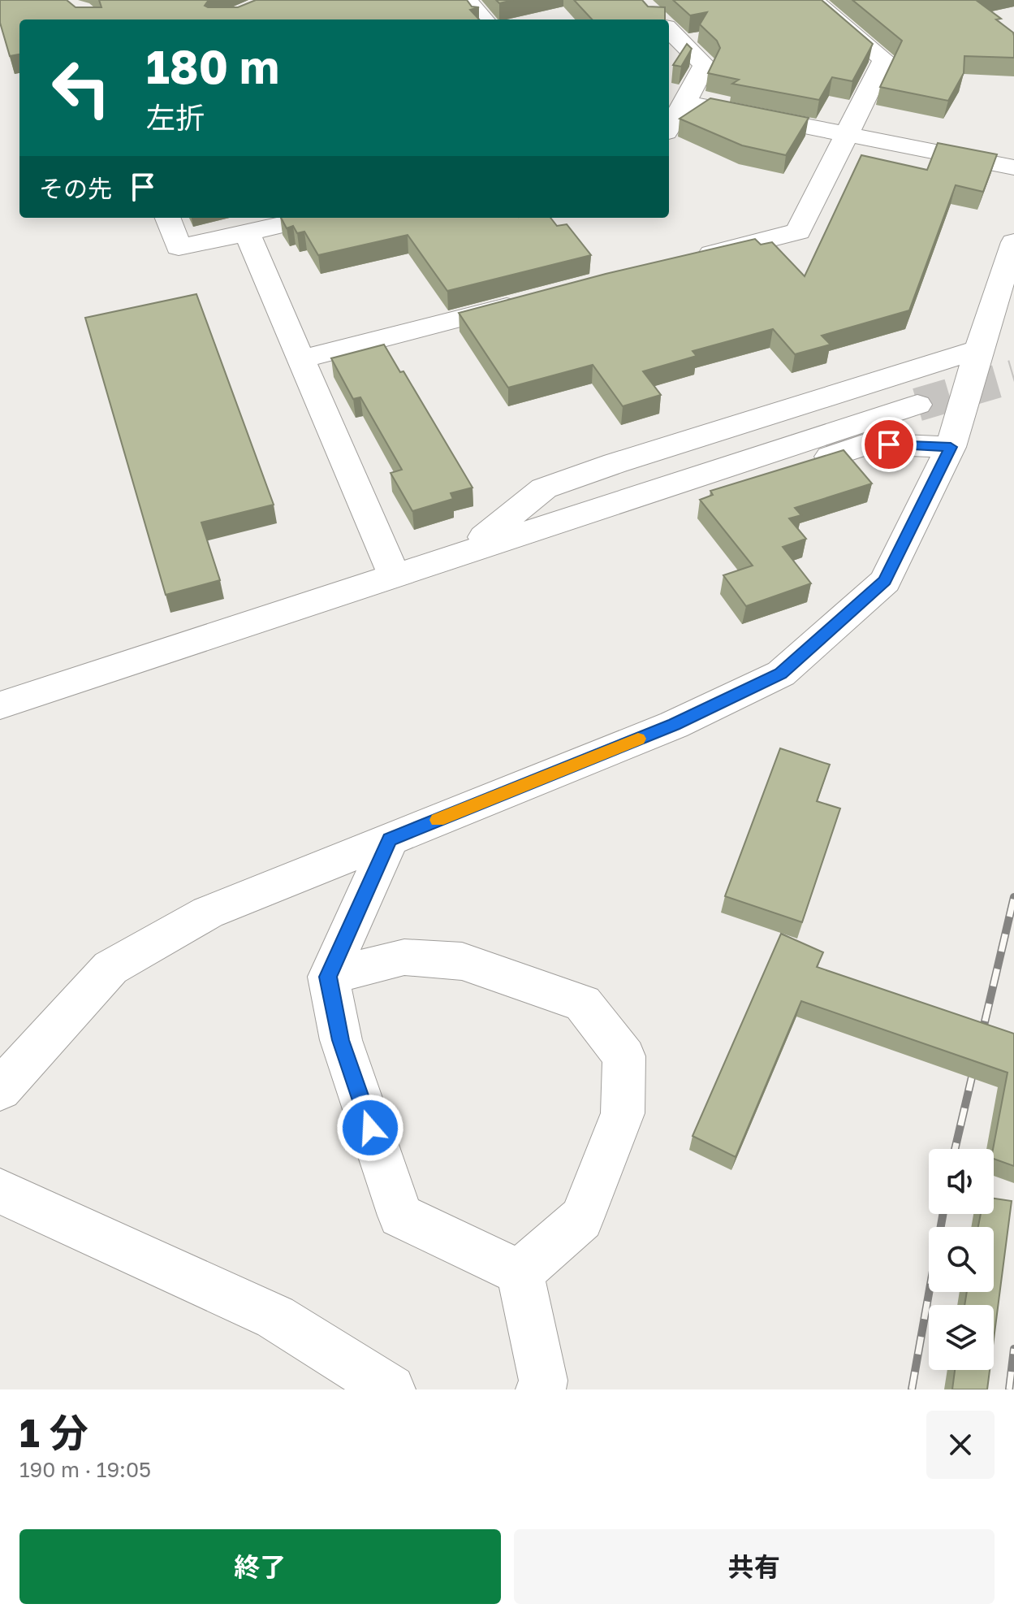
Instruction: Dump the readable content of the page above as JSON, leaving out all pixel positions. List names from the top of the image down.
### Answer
{
  "page": {
    "turn": ["180 m", "左折"],
    "then": "その先",
    "heading": ["1 分", "190 m · 19:05"],
    "buttons": ["終了", "共有"]
  }
}
